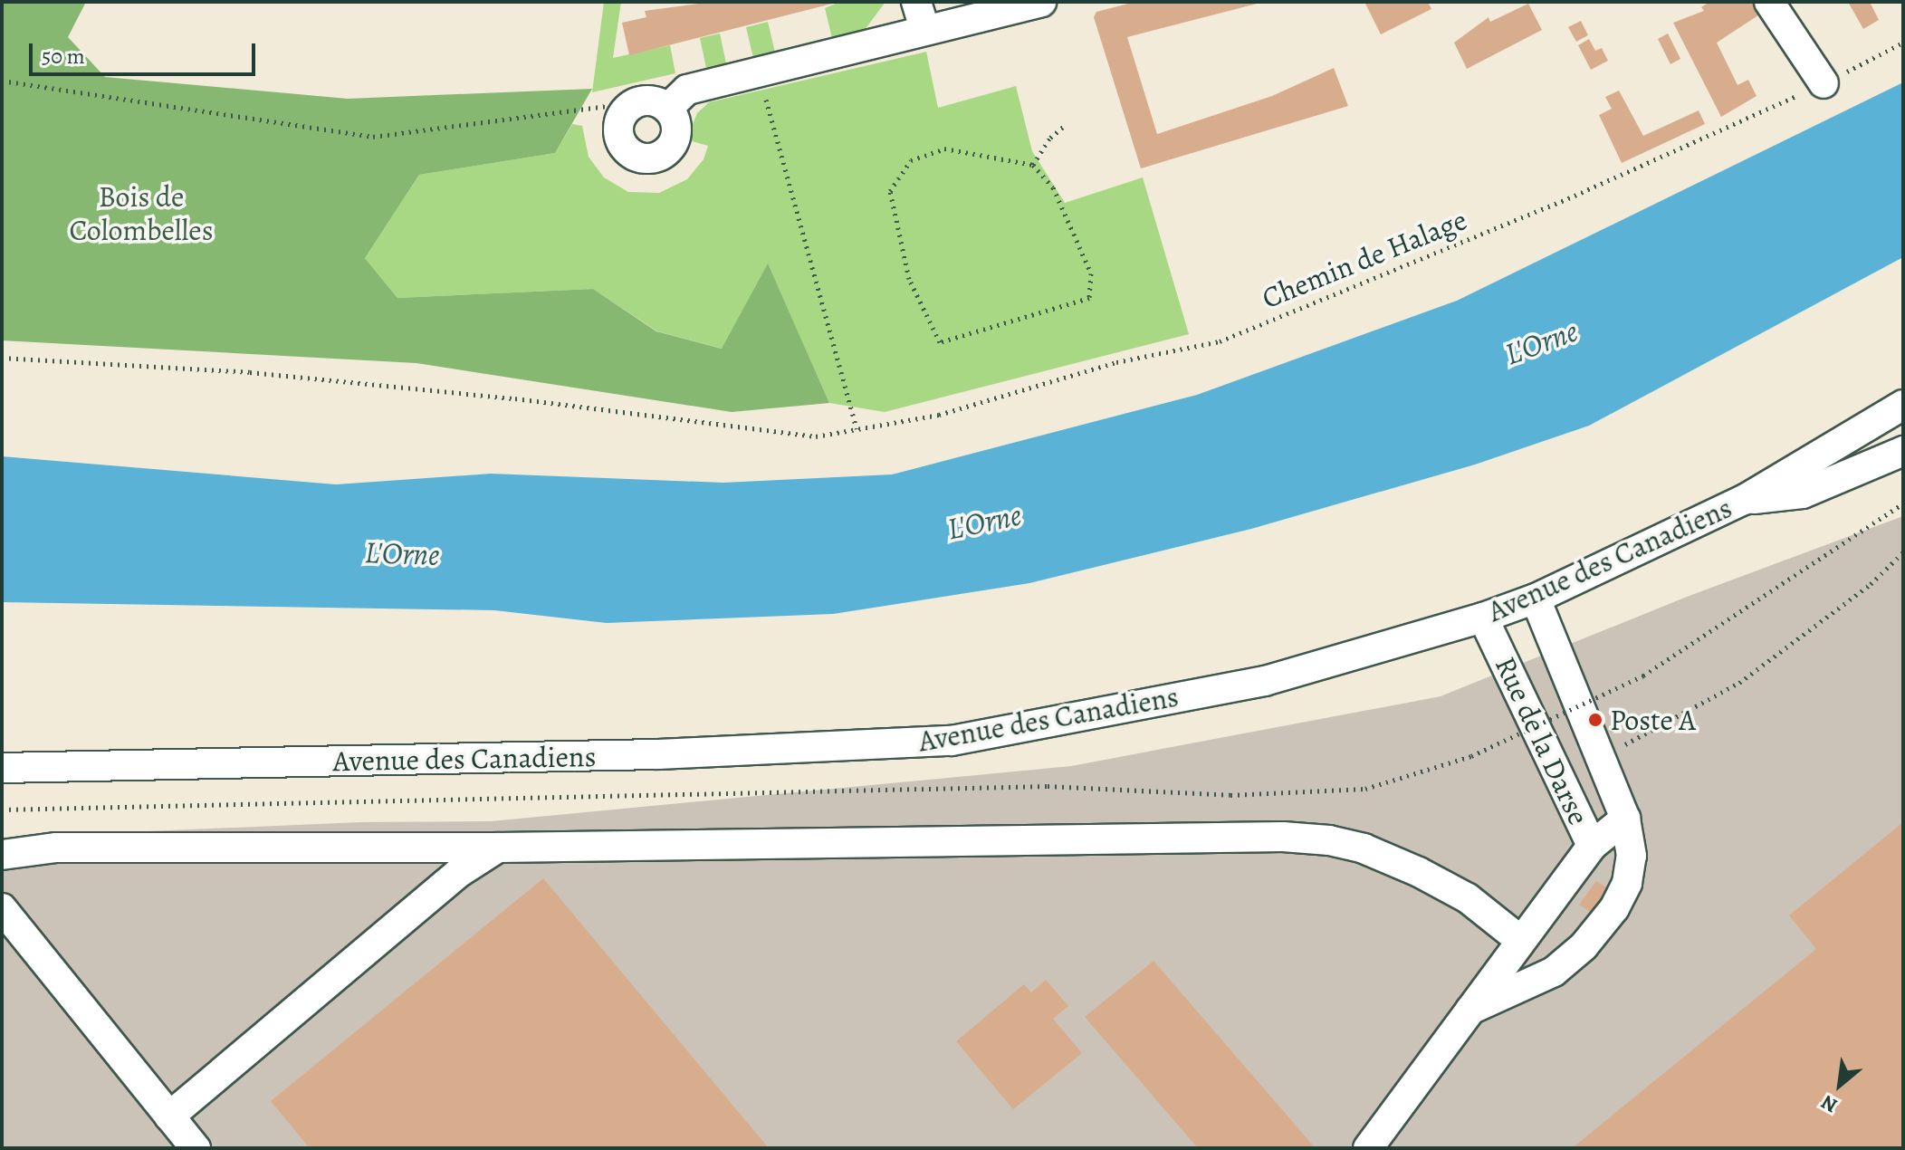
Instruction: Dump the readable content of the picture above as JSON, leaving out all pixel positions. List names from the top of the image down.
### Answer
{
  "streets": {
    "street": ["Avenue des Canadiens", "Rue de la Darse"],
    "path": ["Chemin de Halage"]
  },
  "crossings": [
    ["Avenue des Canadiens", "Rue de la Darse"]
  ],
  "water": ["L'Orne"],
  "parks": ["Bois de Colombelles"],
  "places": ["Poste A"],
  "scale_bar": "50 m",
  "north": "bottom left"
}
